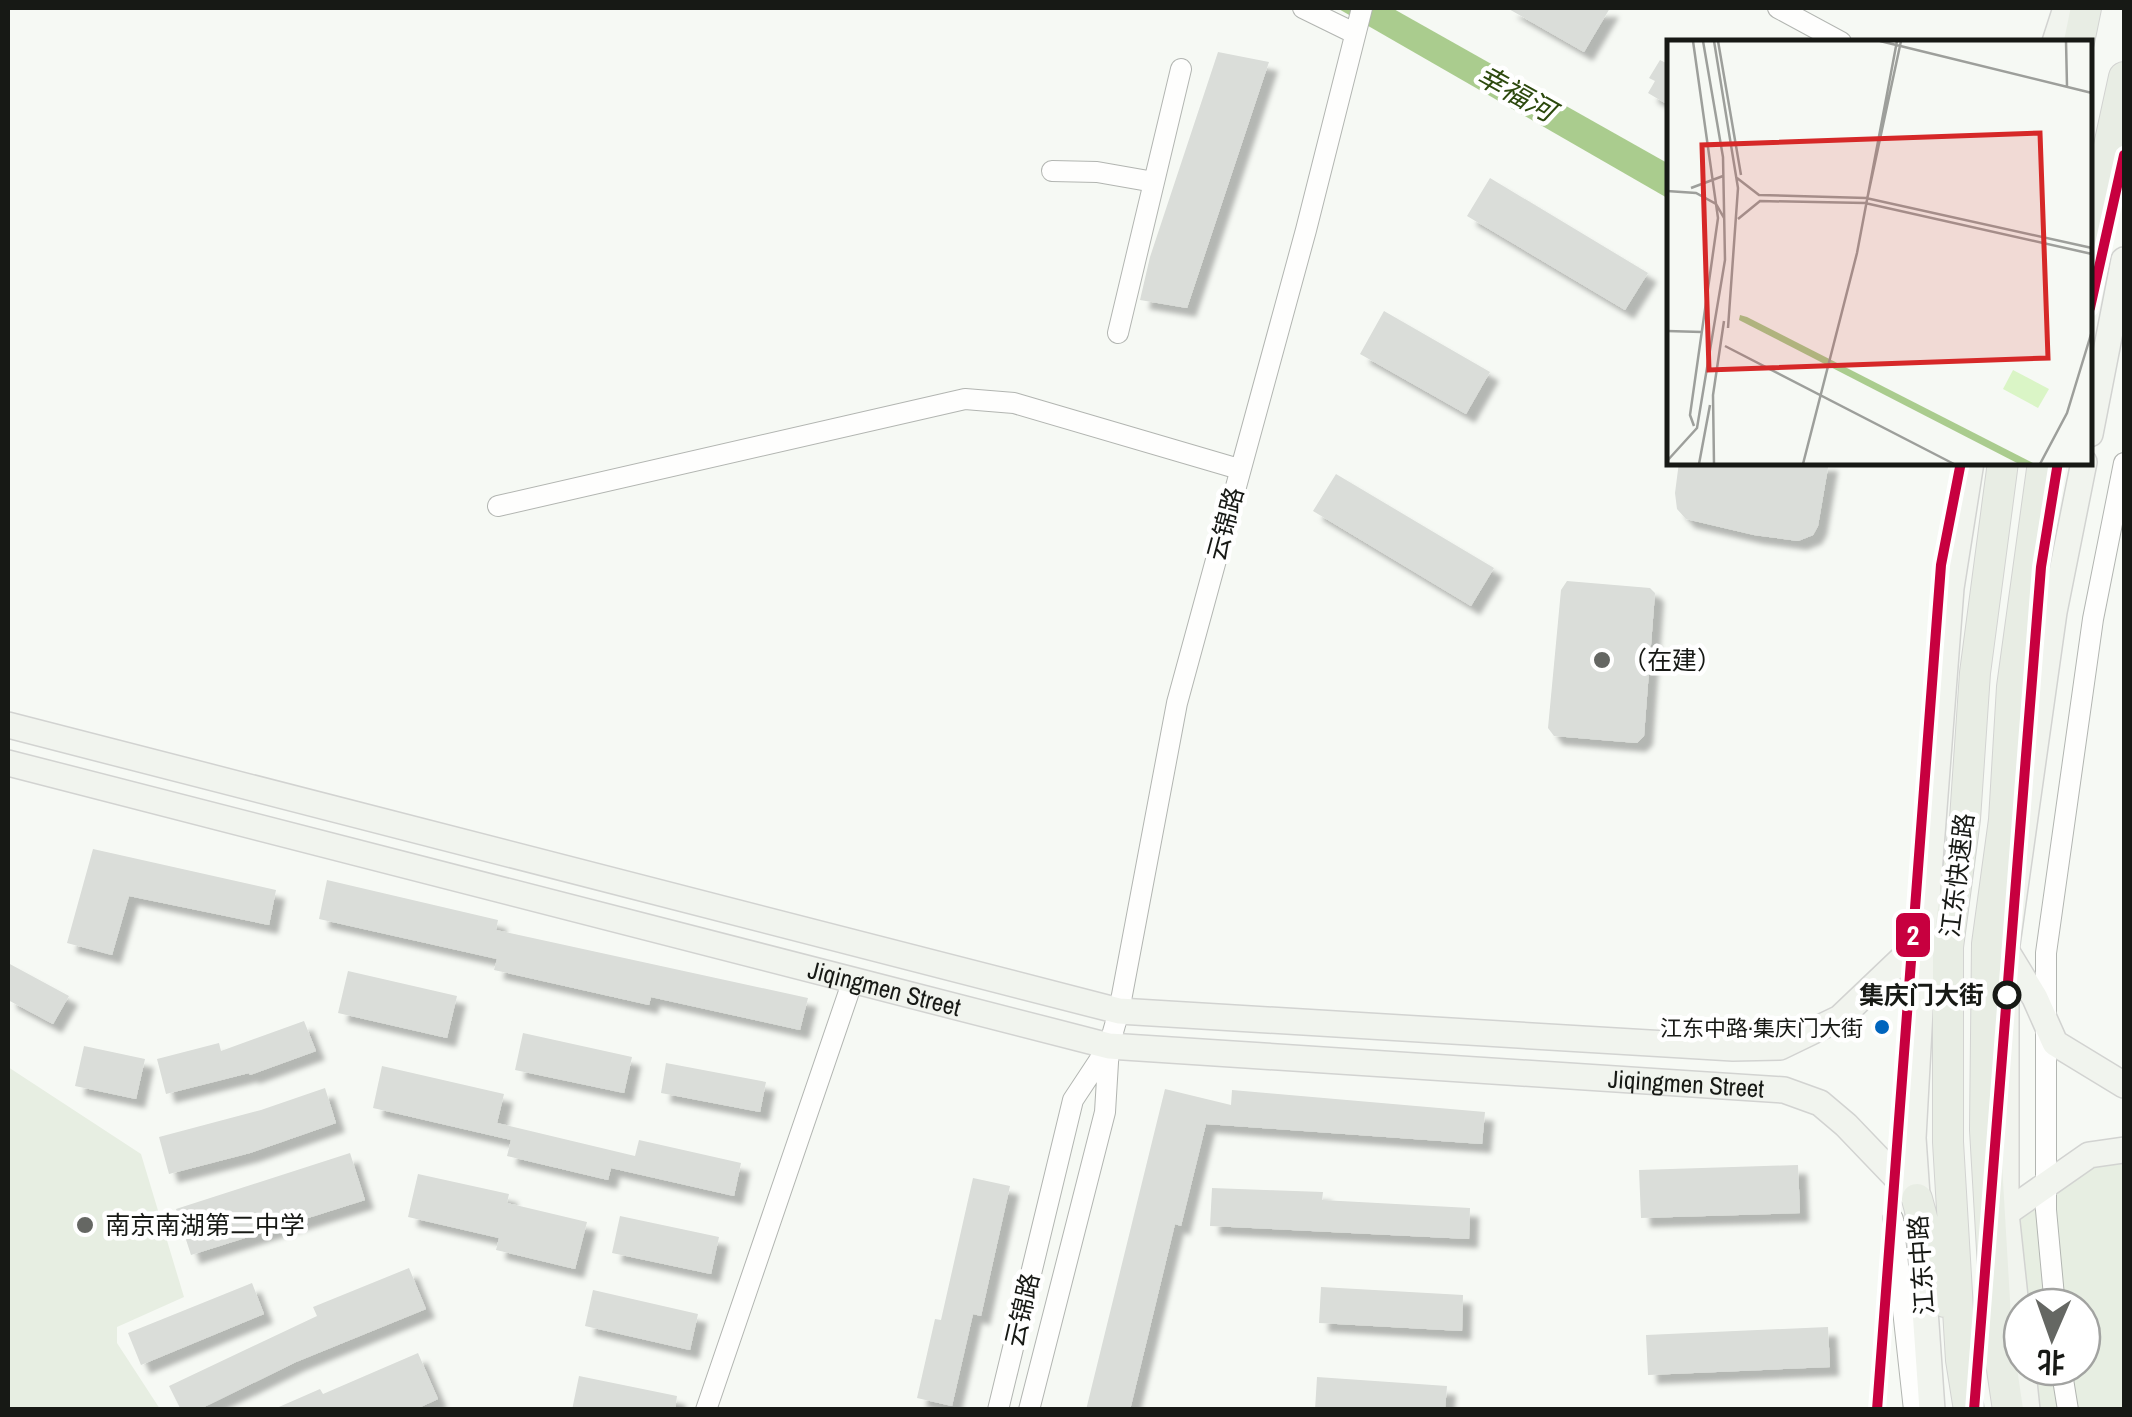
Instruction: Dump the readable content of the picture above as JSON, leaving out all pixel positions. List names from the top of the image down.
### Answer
{
  "streets": {
    "highway": ["江东快速路"],
    "main road": ["Jiqingmen Street", "江东中路"],
    "street": ["云锦路"]
  },
  "crossings": [
    ["云锦路", "Jiqingmen Street"],
    ["Jiqingmen Street", "江东中路"]
  ],
  "water": ["幸福河"],
  "places": [
    "（在建）",
    "集庆门大街",
    "江东中路·集庆门大街",
    "南京南湖第二中学"
  ],
  "lines": ["transit line 2"],
  "north": "bottom"
}
